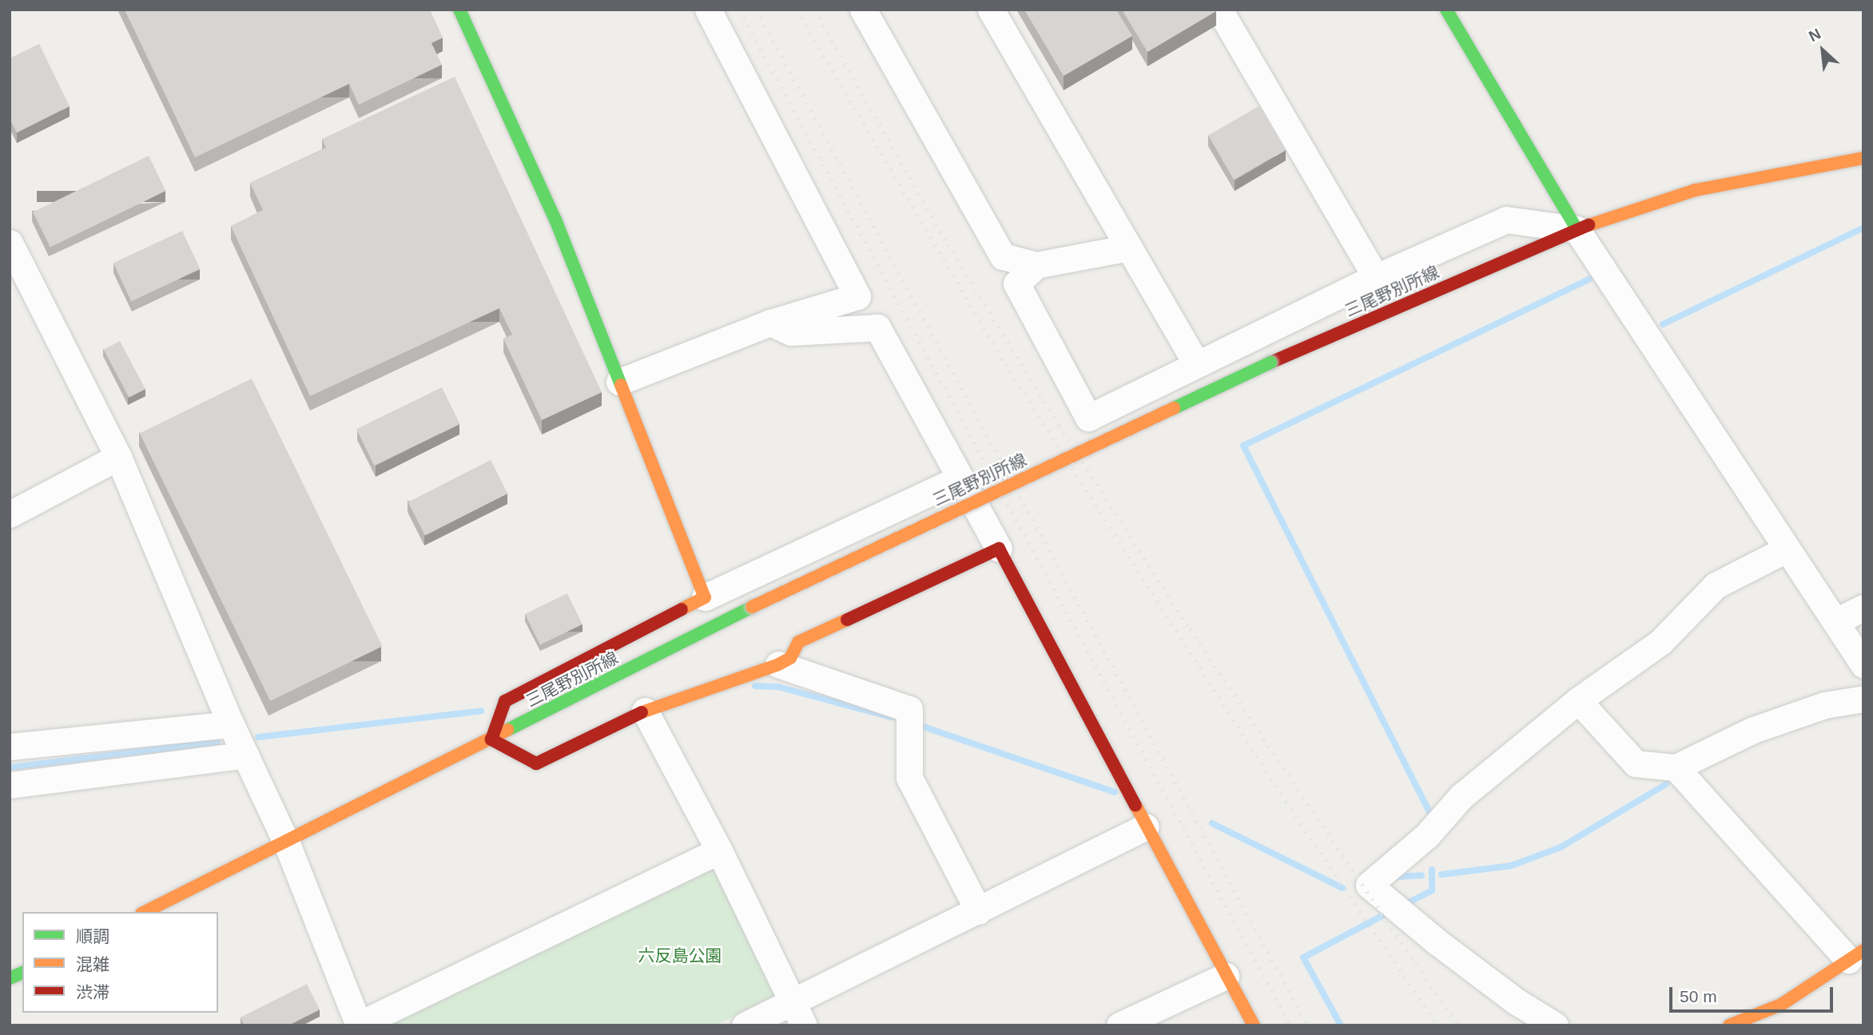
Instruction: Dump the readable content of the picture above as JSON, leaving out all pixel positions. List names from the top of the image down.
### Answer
{
  "streets": {
    "street": ["三尾野別所線"]
  },
  "parks": ["六反島公園"],
  "legend": ["順調", "混雑", "渋滞"],
  "scale_bar": "50 m",
  "north": "top left"
}
